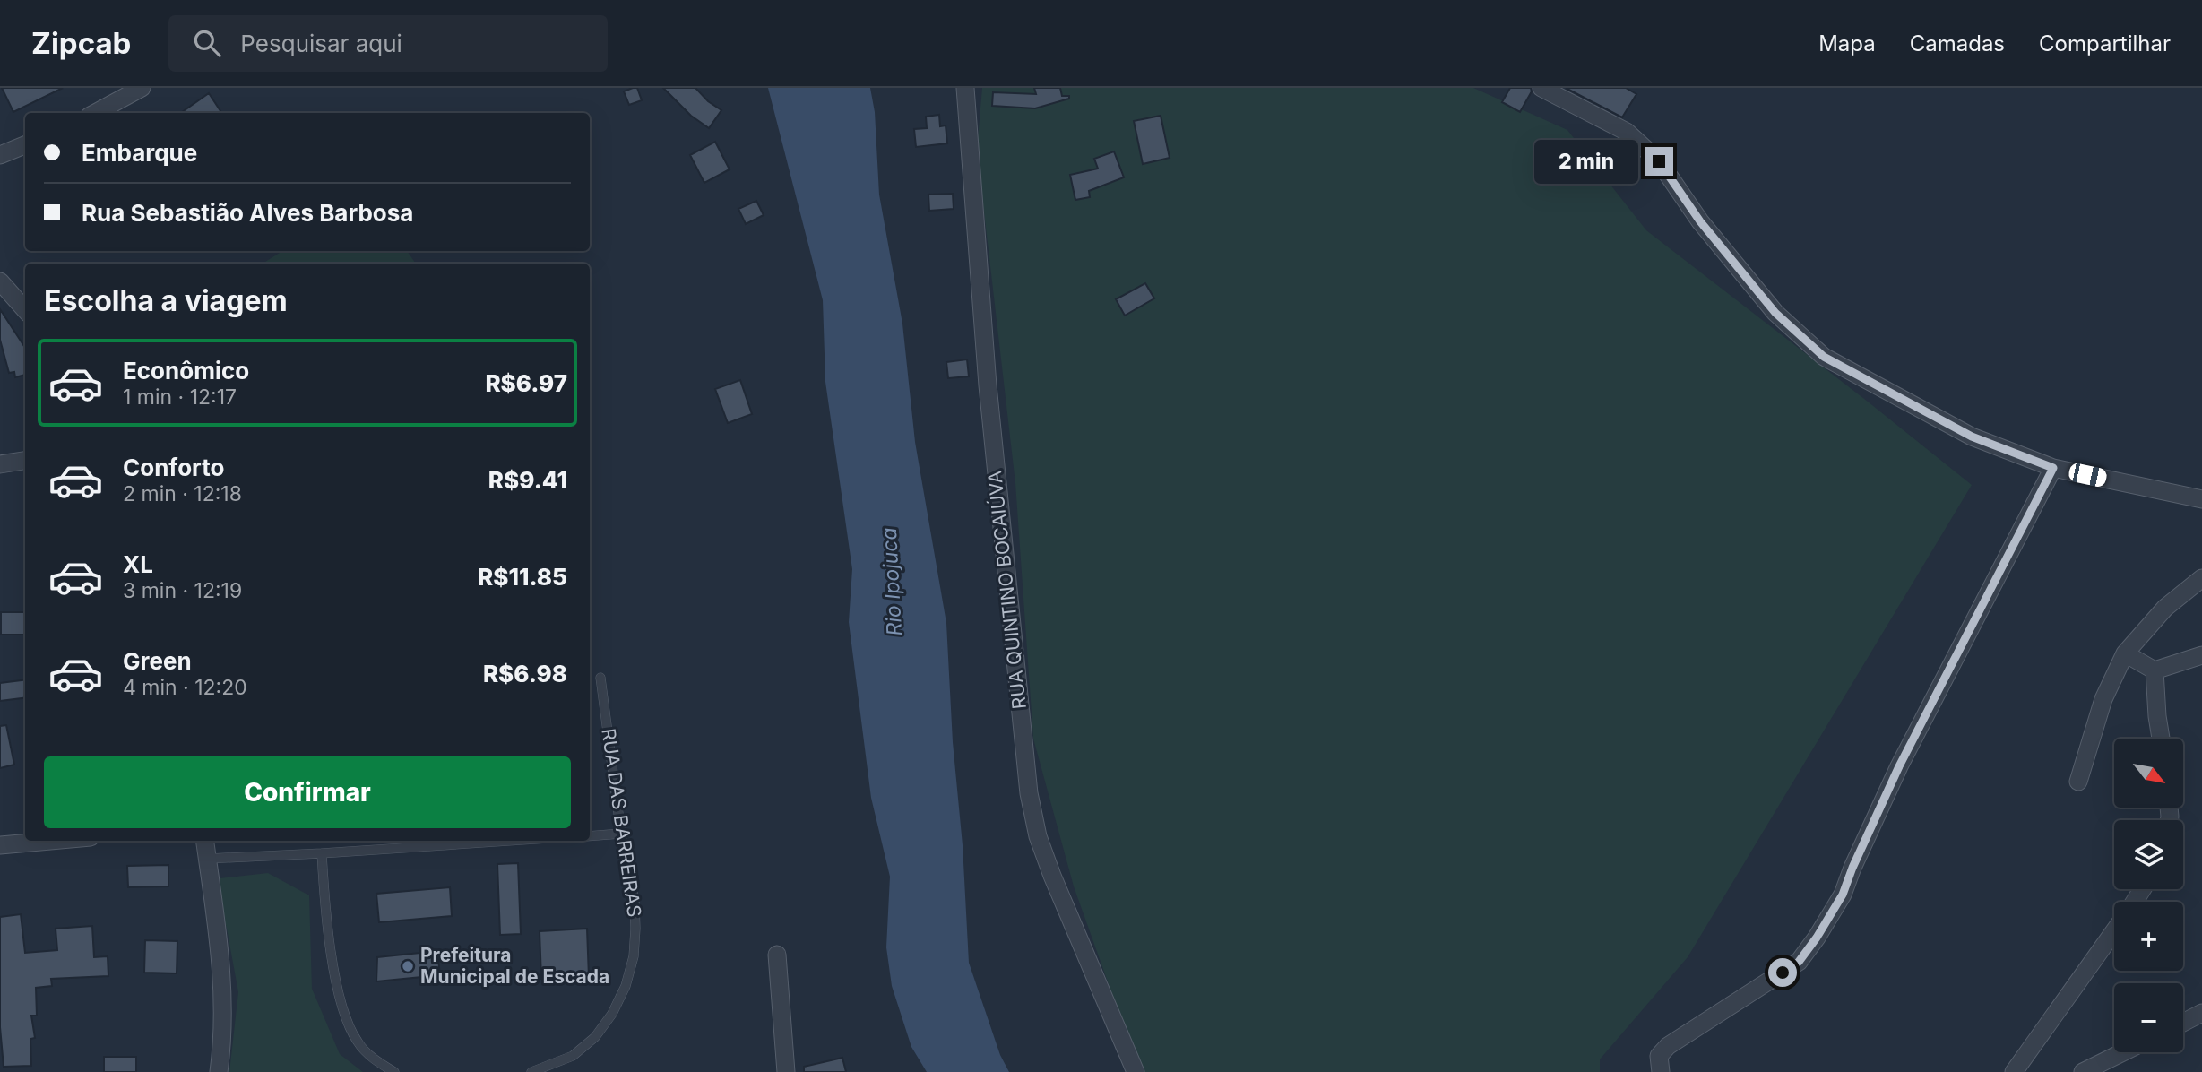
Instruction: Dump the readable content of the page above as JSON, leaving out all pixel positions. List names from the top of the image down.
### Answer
{
  "streets": {
    "street": ["RUA QUINTINO BOCAIÚVA"],
    "lane": ["RUA DAS BARREIRAS"]
  },
  "water": ["Rio Ipojuca"],
  "places": ["Prefeitura Municipal de Escada"],
  "north": "bottom right",
  "page": {
    "header": "Zipcab",
    "search": "Pesquisar aqui",
    "nav": ["Mapa", "Camadas", "Compartilhar"],
    "banner": ["Embarque", "Rua Sebastião Alves Barbosa"],
    "bubble": "2 min",
    "heading": "Escolha a viagem",
    "list": [
      {
        "name": "Econômico",
        "note": "1 min · 12:17",
        "value": "R$6.97"
      },
      {
        "name": "Conforto",
        "note": "2 min · 12:18",
        "value": "R$9.41"
      },
      {
        "name": "XL",
        "note": "3 min · 12:19",
        "value": "R$11.85"
      },
      {
        "name": "Green",
        "note": "4 min · 12:20",
        "value": "R$6.98"
      }
    ],
    "map_buttons": ["+", "−"],
    "buttons": "Confirmar"
  }
}
